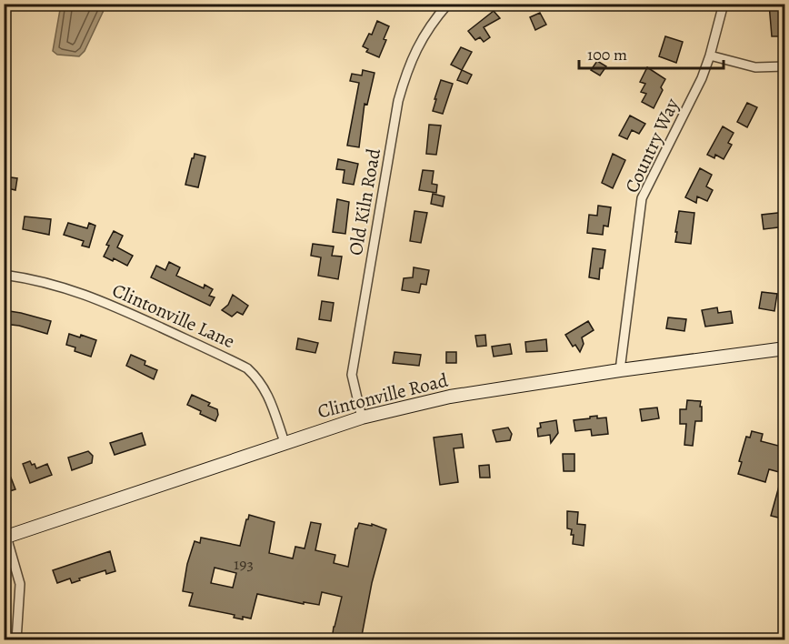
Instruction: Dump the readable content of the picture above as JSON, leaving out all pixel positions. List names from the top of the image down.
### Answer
{
  "streets": {
    "main road": ["Clintonville Road"],
    "street": ["Country Way", "Old Kiln Road", "Clintonville Lane"]
  },
  "crossings": [
    ["Country Way", "Clintonville Road"],
    ["Old Kiln Road", "Clintonville Road"],
    ["Clintonville Lane", "Clintonville Road"]
  ],
  "house_numbers": ["193"],
  "scale_bar": "100 m"
}
